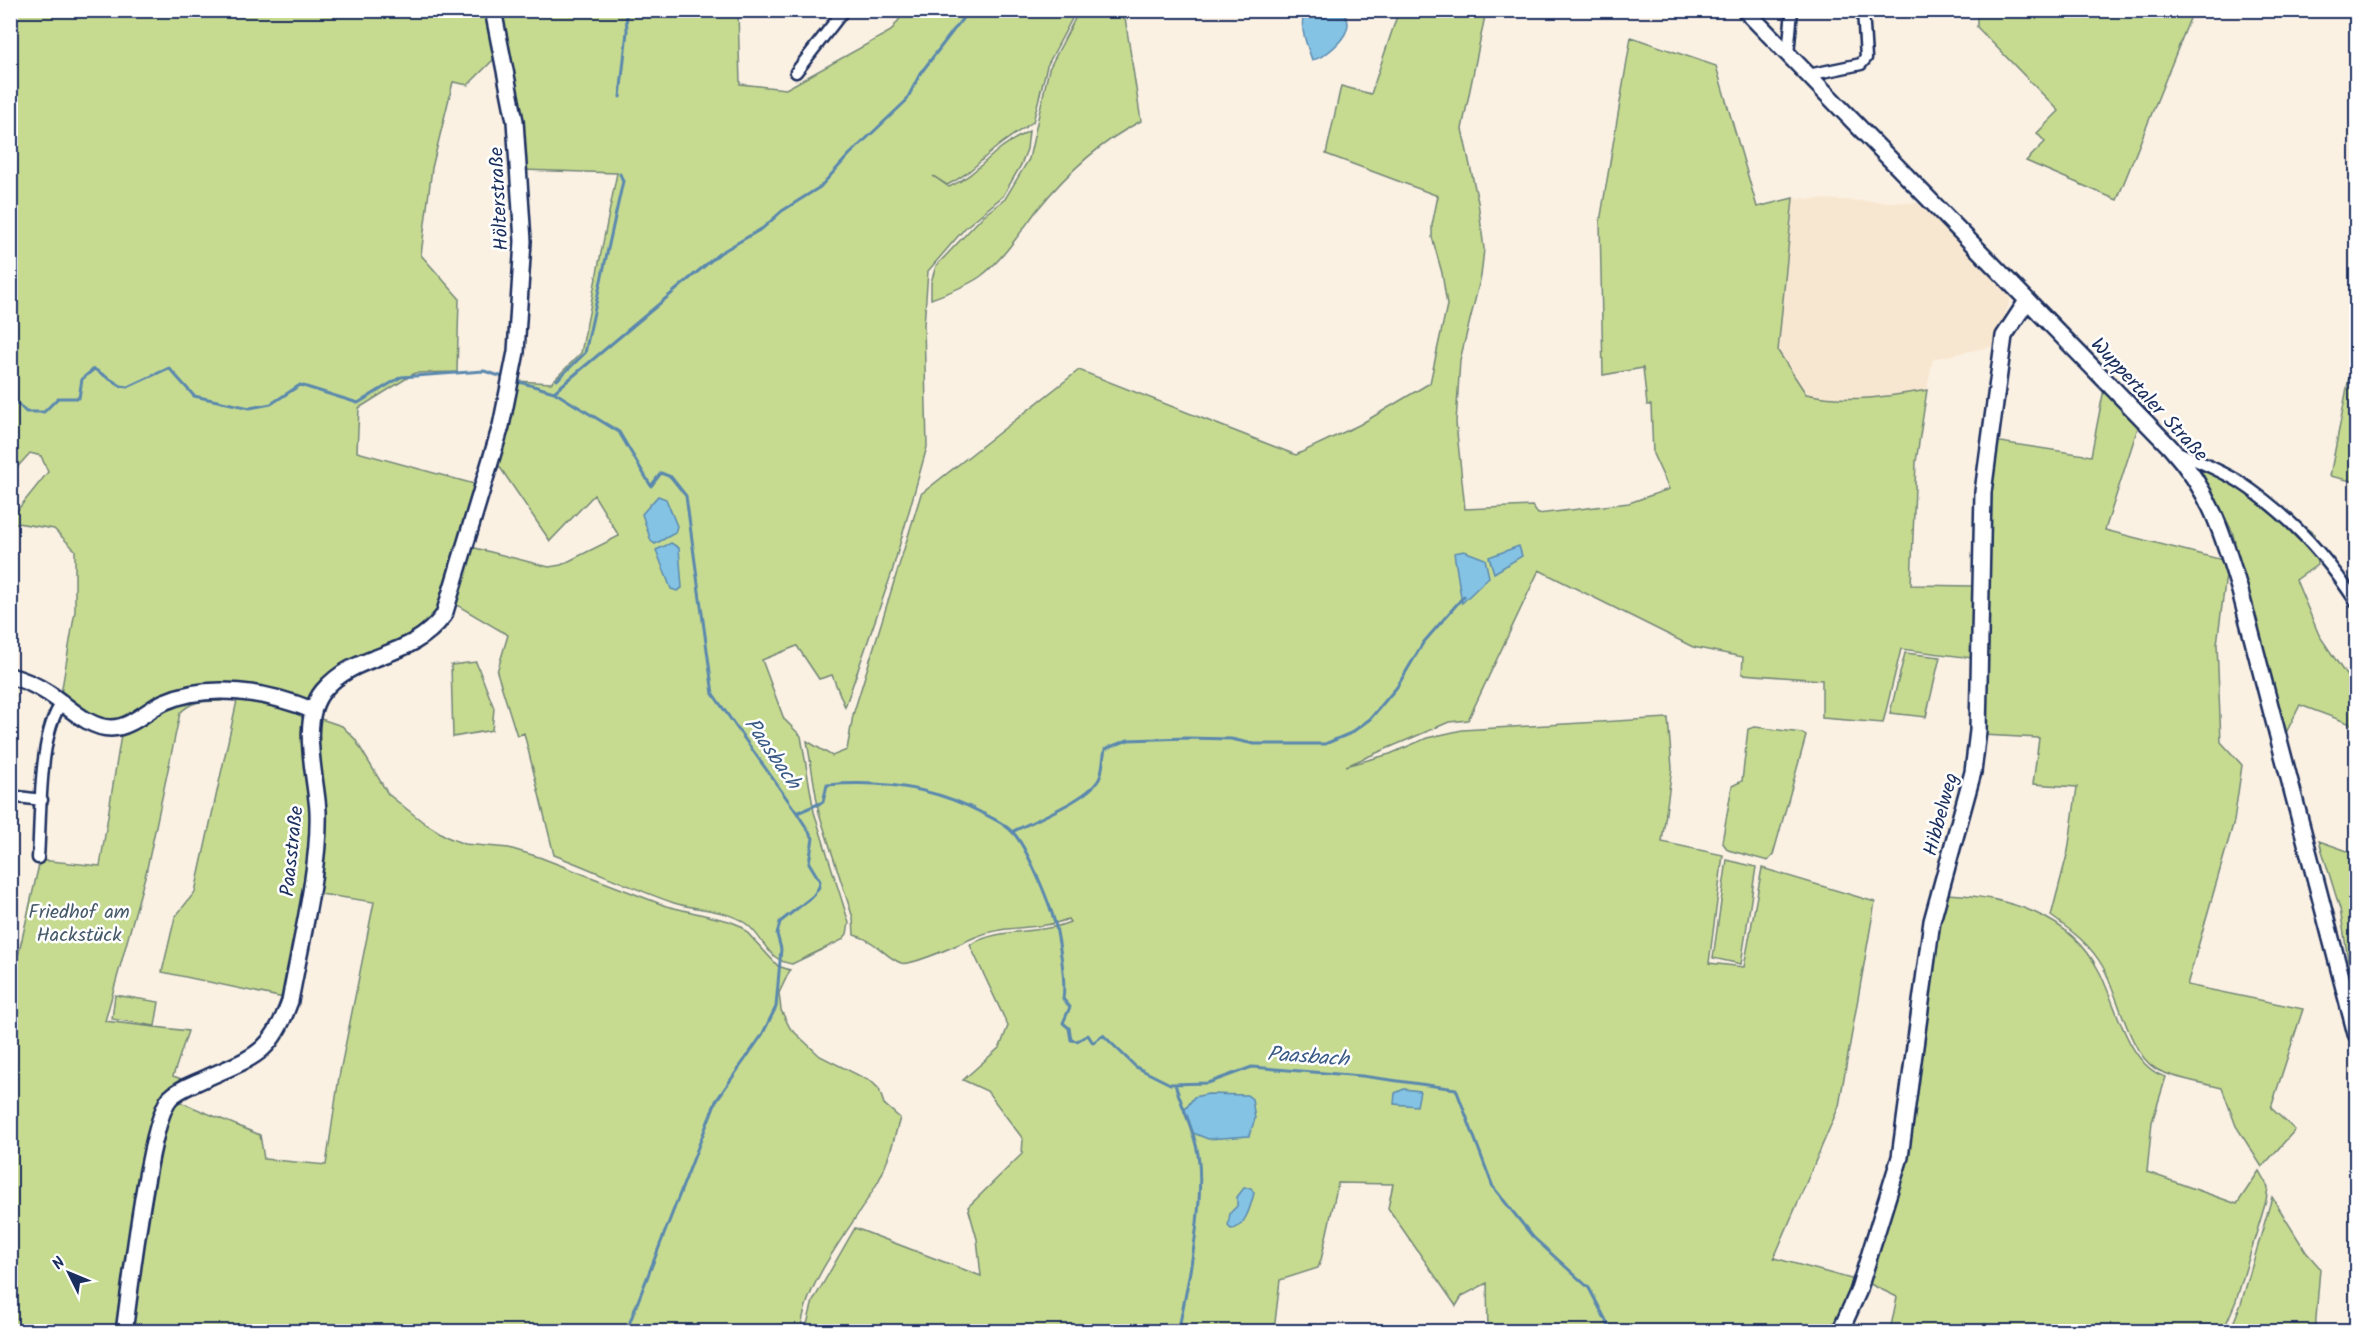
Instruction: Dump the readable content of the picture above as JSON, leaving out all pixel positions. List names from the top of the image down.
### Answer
{
  "streets": {
    "street": [
      "Hölterstraße",
      "Wuppertaler Straße",
      "Hibbelweg",
      "Paasstraße"
    ]
  },
  "crossings": [
    ["Hölterstraße", "Paasstraße"],
    ["Wuppertaler Straße", "Hibbelweg"]
  ],
  "water": ["Paasbach"],
  "parks": ["Friedhof am Hackstück"],
  "north": "top left"
}
